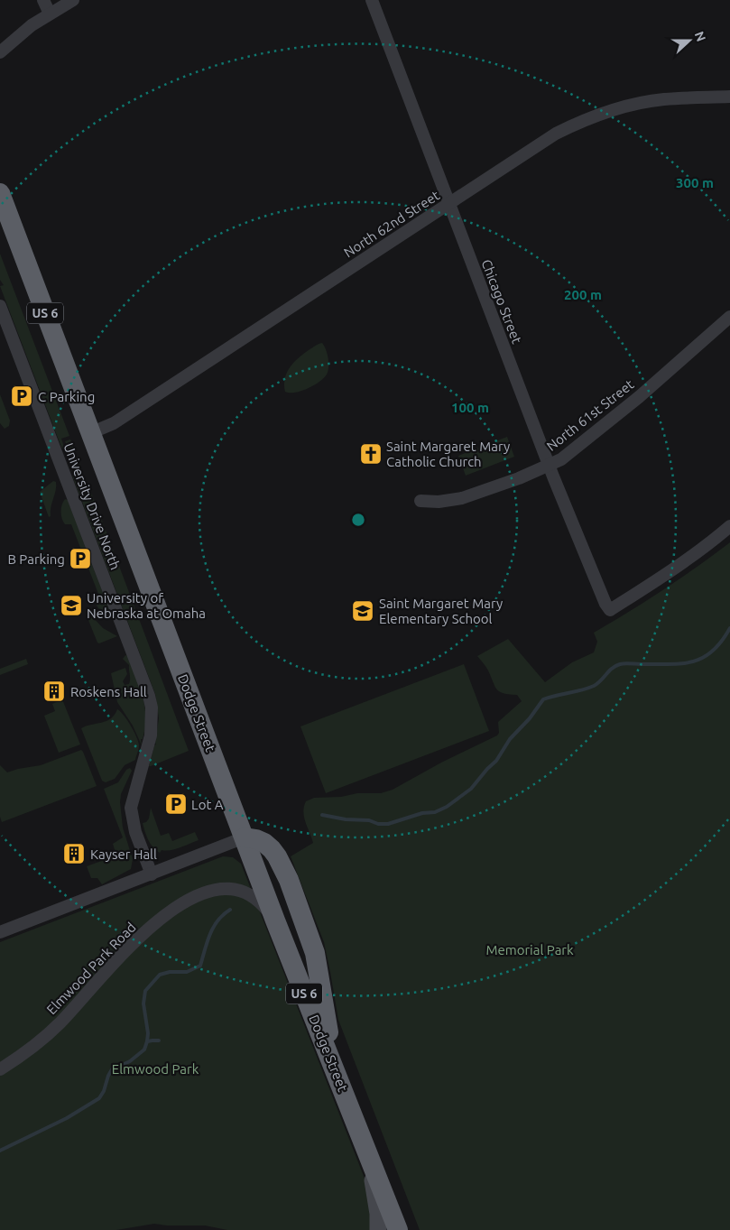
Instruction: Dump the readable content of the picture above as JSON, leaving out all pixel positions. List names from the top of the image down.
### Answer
{
  "streets": {
    "highway": ["US 6", "Dodge Street"],
    "street": [
      "North 62nd Street",
      "Chicago Street",
      "North 61st Street",
      "University Drive North",
      "Elmwood Park Road"
    ]
  },
  "crossings": [
    ["North 62nd Street", "Chicago Street"],
    ["North 62nd Street", "Dodge Street"],
    ["Chicago Street", "North 61st Street"],
    ["Dodge Street", "Elmwood Park Road"]
  ],
  "parks": ["Memorial Park", "Elmwood Park"],
  "places": {
    "parking": ["C Parking", "B Parking", "Lot A"],
    "church": ["Saint Margaret Mary Catholic Church"],
    "school or university": ["University of Nebraska at Omaha", "Saint Margaret Mary Elementary School"],
    "building": ["Roskens Hall", "Kayser Hall"]
  },
  "north": "right",
  "rings": ["300 m", "200 m", "100 m"]
}
